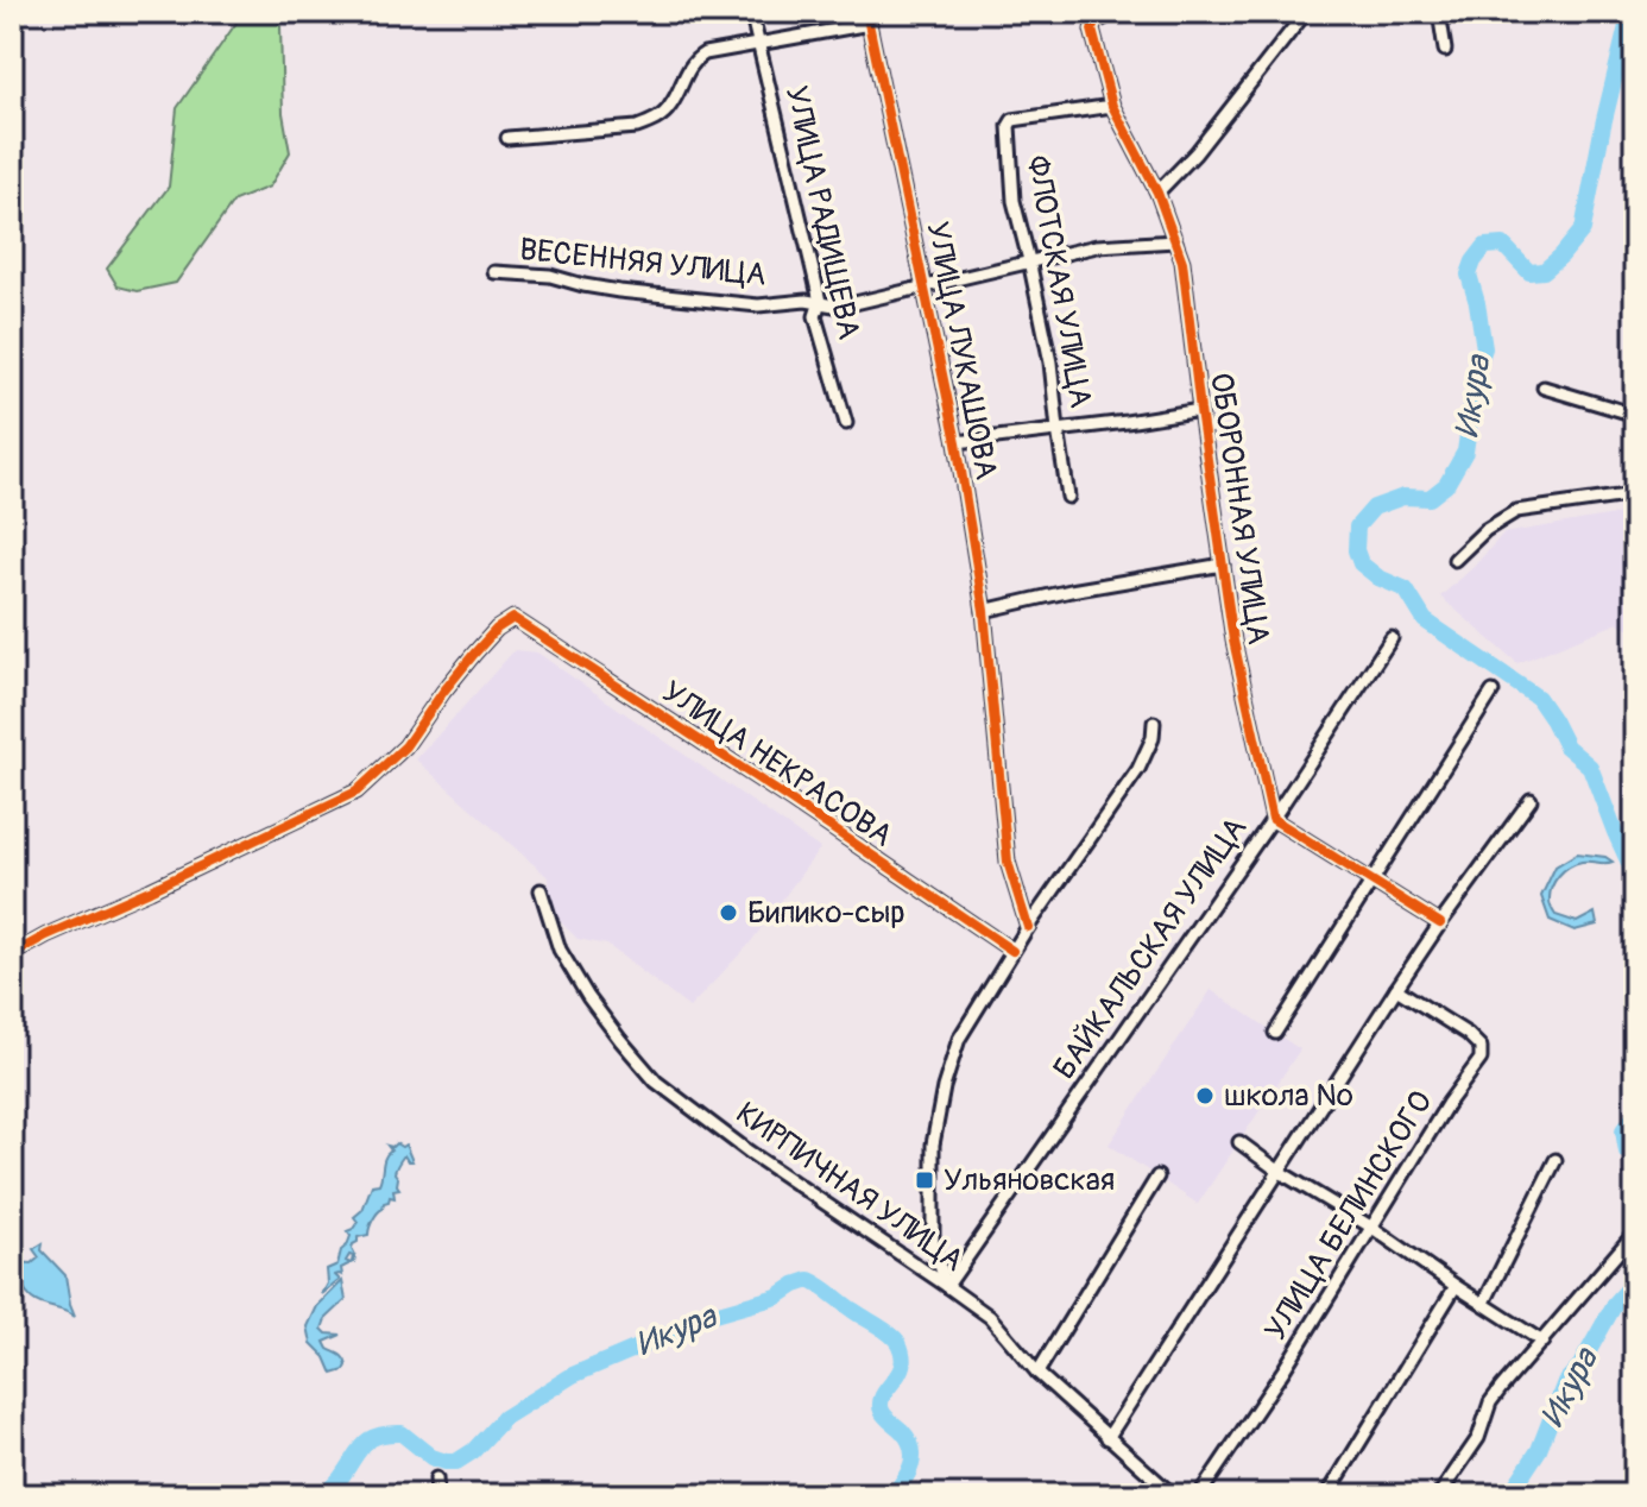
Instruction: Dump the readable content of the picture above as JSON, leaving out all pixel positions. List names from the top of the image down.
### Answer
{
  "streets": {
    "street": [
      "УЛИЦА РАДИЩЕВА",
      "ВЕСЕННЯЯ УЛИЦА",
      "ФЛОТСКАЯ УЛИЦА",
      "УЛИЦА ЛУКАШОВА",
      "ОБОРОННАЯ УЛИЦА",
      "УЛИЦА НЕКРАСОВА",
      "БАЙКАЛЬСКАЯ УЛИЦА",
      "КИРПИЧНАЯ УЛИЦА",
      "УЛИЦА БЕЛИНСКОГО"
    ]
  },
  "crossings": [
    ["УЛИЦА РАДИЩЕВА", "ВЕСЕННЯЯ УЛИЦА"],
    ["ВЕСЕННЯЯ УЛИЦА", "ФЛОТСКАЯ УЛИЦА"],
    ["ВЕСЕННЯЯ УЛИЦА", "УЛИЦА ЛУКАШОВА"],
    ["ВЕСЕННЯЯ УЛИЦА", "ОБОРОННАЯ УЛИЦА"],
    ["ФЛОТСКАЯ УЛИЦА", "ОБОРОННАЯ УЛИЦА"],
    ["ОБОРОННАЯ УЛИЦА", "БАЙКАЛЬСКАЯ УЛИЦА"],
    ["БАЙКАЛЬСКАЯ УЛИЦА", "КИРПИЧНАЯ УЛИЦА"]
  ],
  "water": ["Икура"],
  "places": {
    "other": ["Бипико-сыр", "школа №"],
    "transit": ["Ульяновская"]
  }
}
